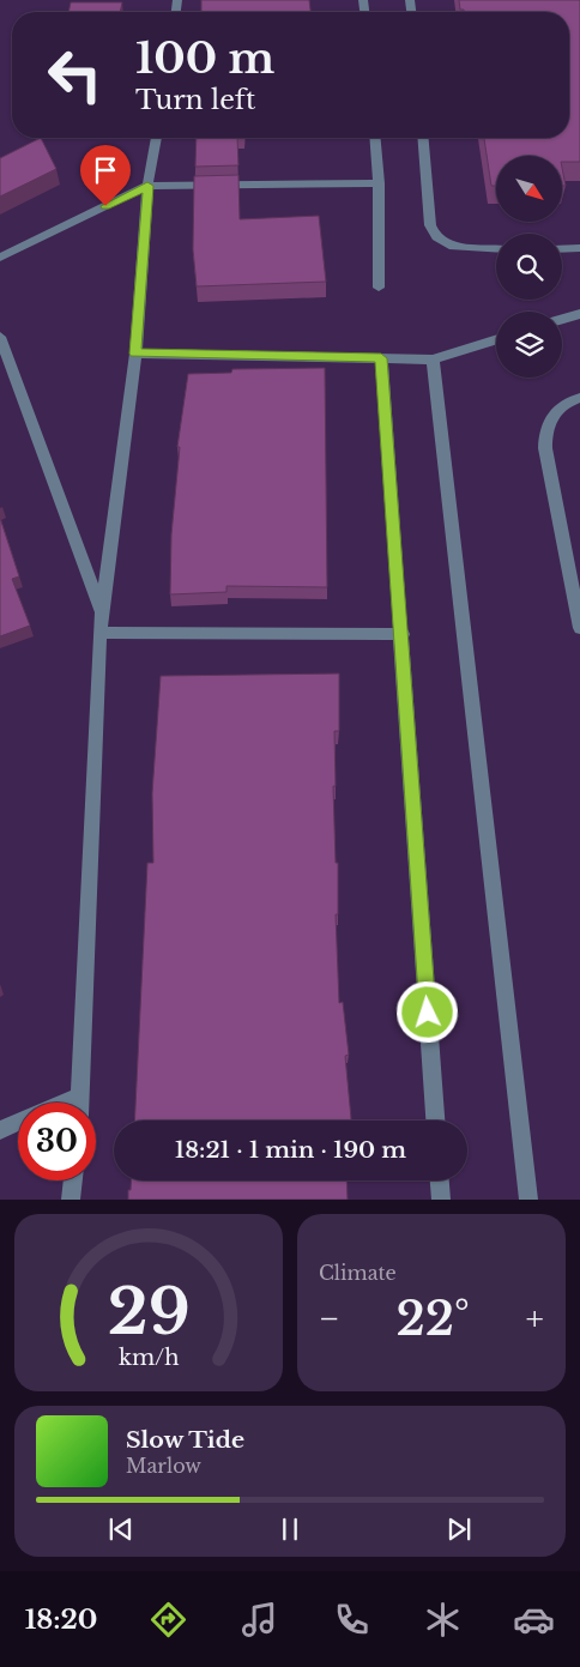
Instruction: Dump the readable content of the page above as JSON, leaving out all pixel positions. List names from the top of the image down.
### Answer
{
  "north": "bottom right",
  "page": {
    "turn": ["100 m", "Turn left"],
    "limit": "30",
    "trip": "18:21 · 1 min · 190 m",
    "tile": "Climate",
    "heat": ["−", "22°", "+"],
    "song": ["Slow Tide", "Marlow"],
    "tabs": "18:20",
    "gauge": ["29", "km/h"]
  }
}
